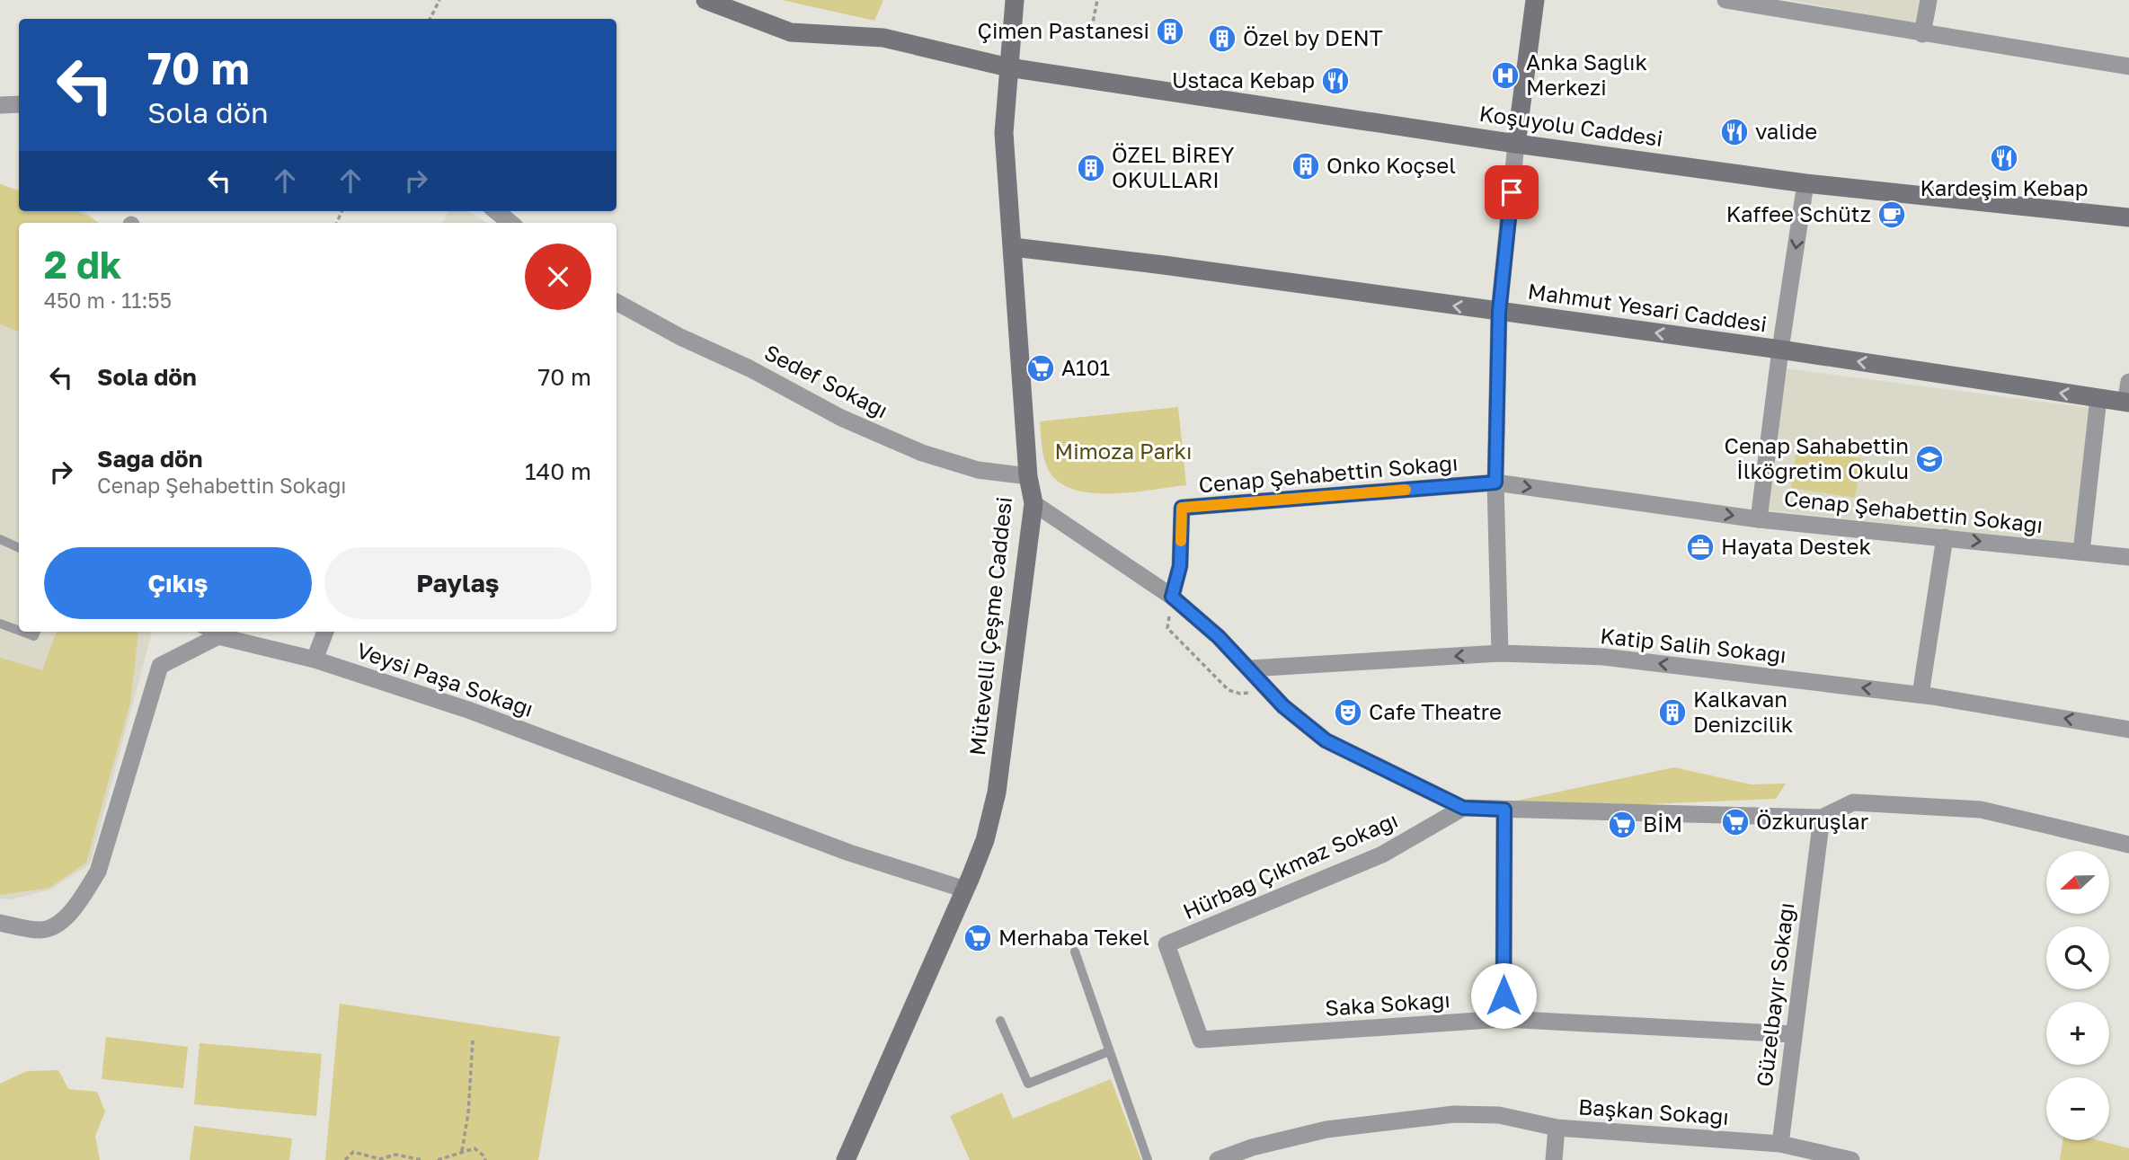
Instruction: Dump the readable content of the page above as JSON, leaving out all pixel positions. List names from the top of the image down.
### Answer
{
  "streets": {
    "street": [
      "Koşuyolu Caddesi",
      "Mahmut Yesari Caddesi",
      "Sedef Sokağı",
      "Cenap Şehabettin Sokağı",
      "Mütevelli Çeşme Caddesi",
      "Katip Salih Sokağı",
      "Veysi Paşa Sokağı",
      "Hürbağ Çıkmaz Sokağı",
      "Güzelbayır Sokağı",
      "Saka Sokağı",
      "Başkan Sokağı"
    ]
  },
  "crossings": [
    ["Koşuyolu Caddesi", "Mütevelli Çeşme Caddesi"],
    ["Mahmut Yesari Caddesi", "Mütevelli Çeşme Caddesi"],
    ["Sedef Sokağı", "Mütevelli Çeşme Caddesi"],
    ["Mütevelli Çeşme Caddesi", "Veysi Paşa Sokağı"],
    ["Hürbağ Çıkmaz Sokağı", "Saka Sokağı"],
    ["Güzelbayır Sokağı", "Saka Sokağı"],
    ["Güzelbayır Sokağı", "Başkan Sokağı"]
  ],
  "one_way": ["Mahmut Yesari Caddesi", "Cenap Şehabettin Sokağı"],
  "parks": ["Mimoza Parkı"],
  "places": {
    "building": [
      "Çimen Pastanesi",
      "Özel by DENT",
      "Onko Koçsel",
      "ÖZEL BİREY OKULLARI",
      "Kalkavan Denizcilik"
    ],
    "hospital": ["Anka Sağlık Merkezi"],
    "restaurant": ["Ustaca Kebap", "valide", "Kardeşim Kebap"],
    "cafe": ["Kaffee Schütz"],
    "supermarket": [
      "A101",
      "Özkuruşlar",
      "BİM",
      "Merhaba Tekel"
    ],
    "school or university": ["Cenap Sahabettin İlköğretim Okulu"],
    "office": ["Hayata Destek"],
    "theatre": ["Cafe Theatre"]
  },
  "north": "left",
  "page": {
    "turn": ["70 m", "Sola dön"],
    "heading": ["2 dk", "450 m · 11:55"],
    "list": [
      {
        "name": "Sola dön",
        "value": "70 m"
      },
      {
        "name": "Sağa dön",
        "note": "Cenap Şehabettin Sokağı",
        "value": "140 m"
      }
    ],
    "buttons": ["Çıkış", "Paylaş"],
    "map_buttons": ["+", "−"]
  }
}
